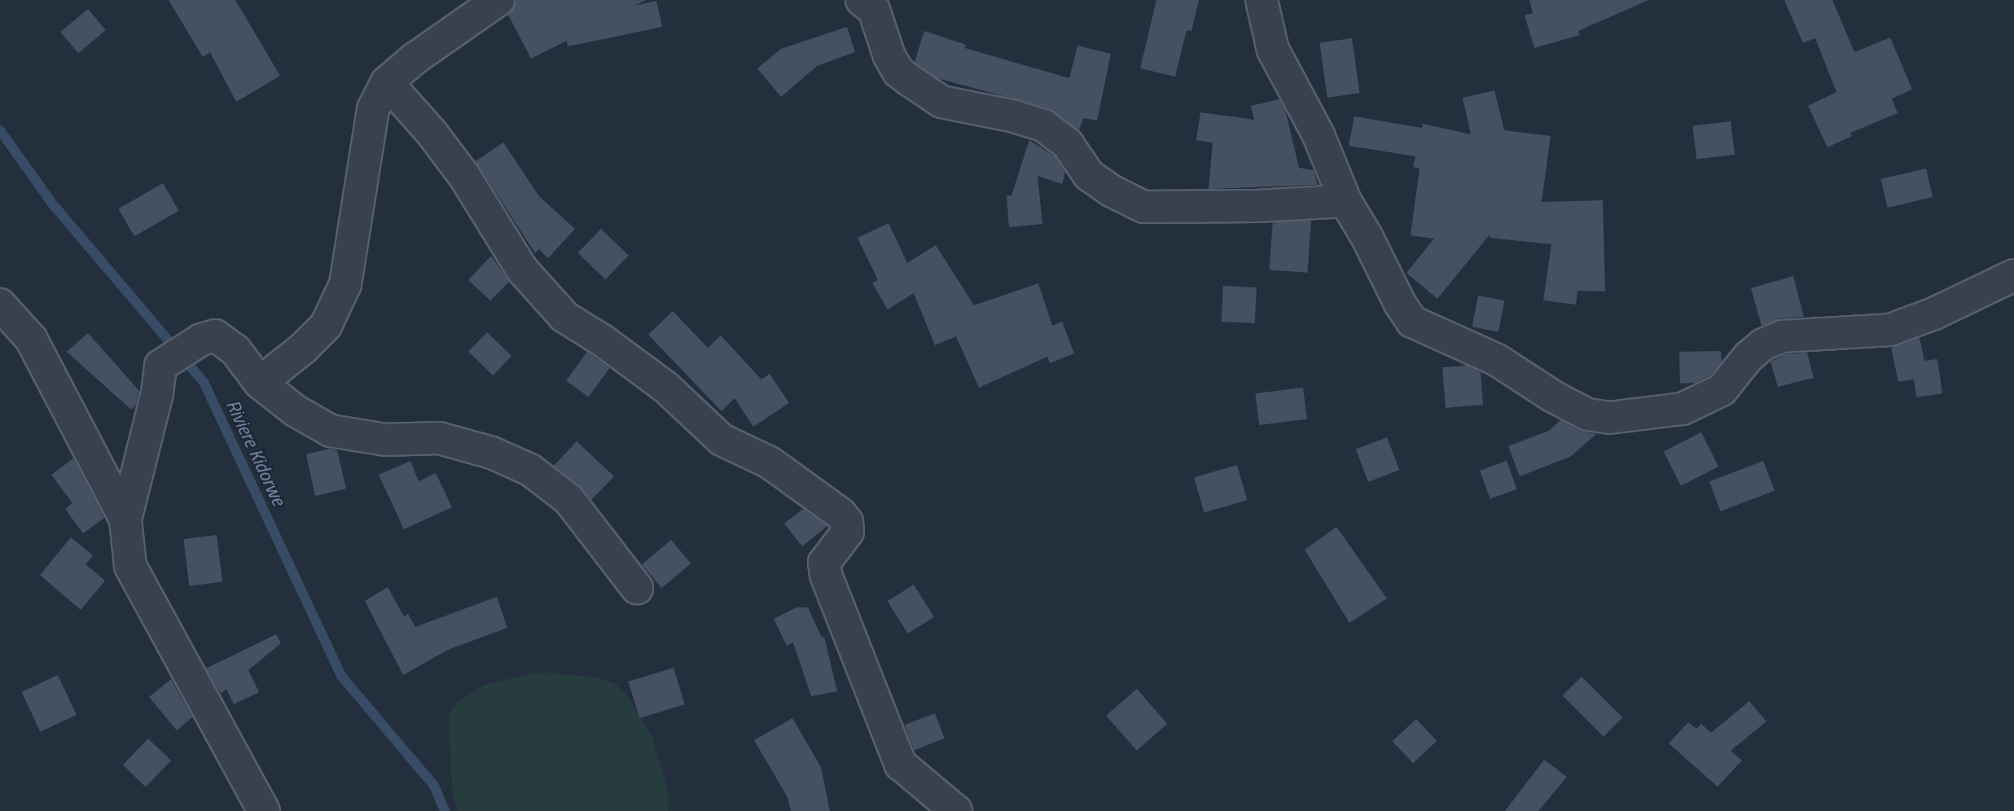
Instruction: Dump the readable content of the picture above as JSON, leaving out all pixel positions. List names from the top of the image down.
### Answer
{
  "water": ["Riviere Kidorwe"]
}
